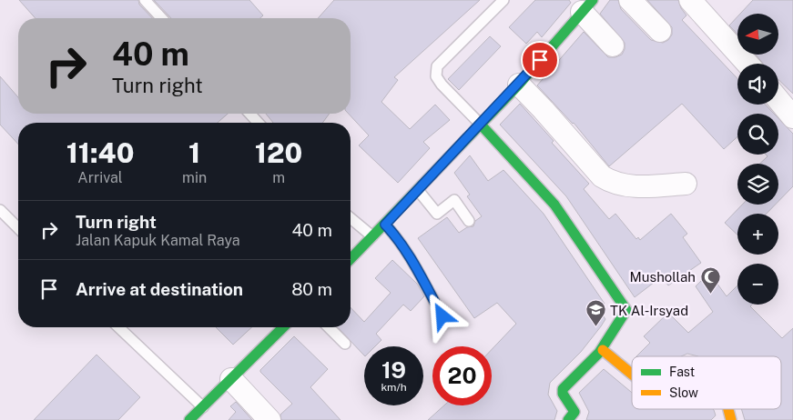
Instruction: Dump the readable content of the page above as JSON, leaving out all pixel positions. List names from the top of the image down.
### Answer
{
  "places": {
    "mosque": ["Mushollah"],
    "school or university": ["TK Al-Irsyad"]
  },
  "legend": ["Fast", "Slow"],
  "north": "left",
  "page": {
    "map_buttons": ["+", "−"],
    "turn": ["40 m", "Turn right"],
    "eta": [
      "11:40",
      "Arrival",
      "1",
      "min",
      "120",
      "m"
    ],
    "list": [
      {
        "name": "Turn right",
        "note": "Jalan Kapuk Kamal Raya",
        "value": "40 m"
      },
      {
        "name": "Arrive at destination",
        "value": "80 m"
      }
    ],
    "speed": "19 km/h",
    "limit": "20"
  }
}
